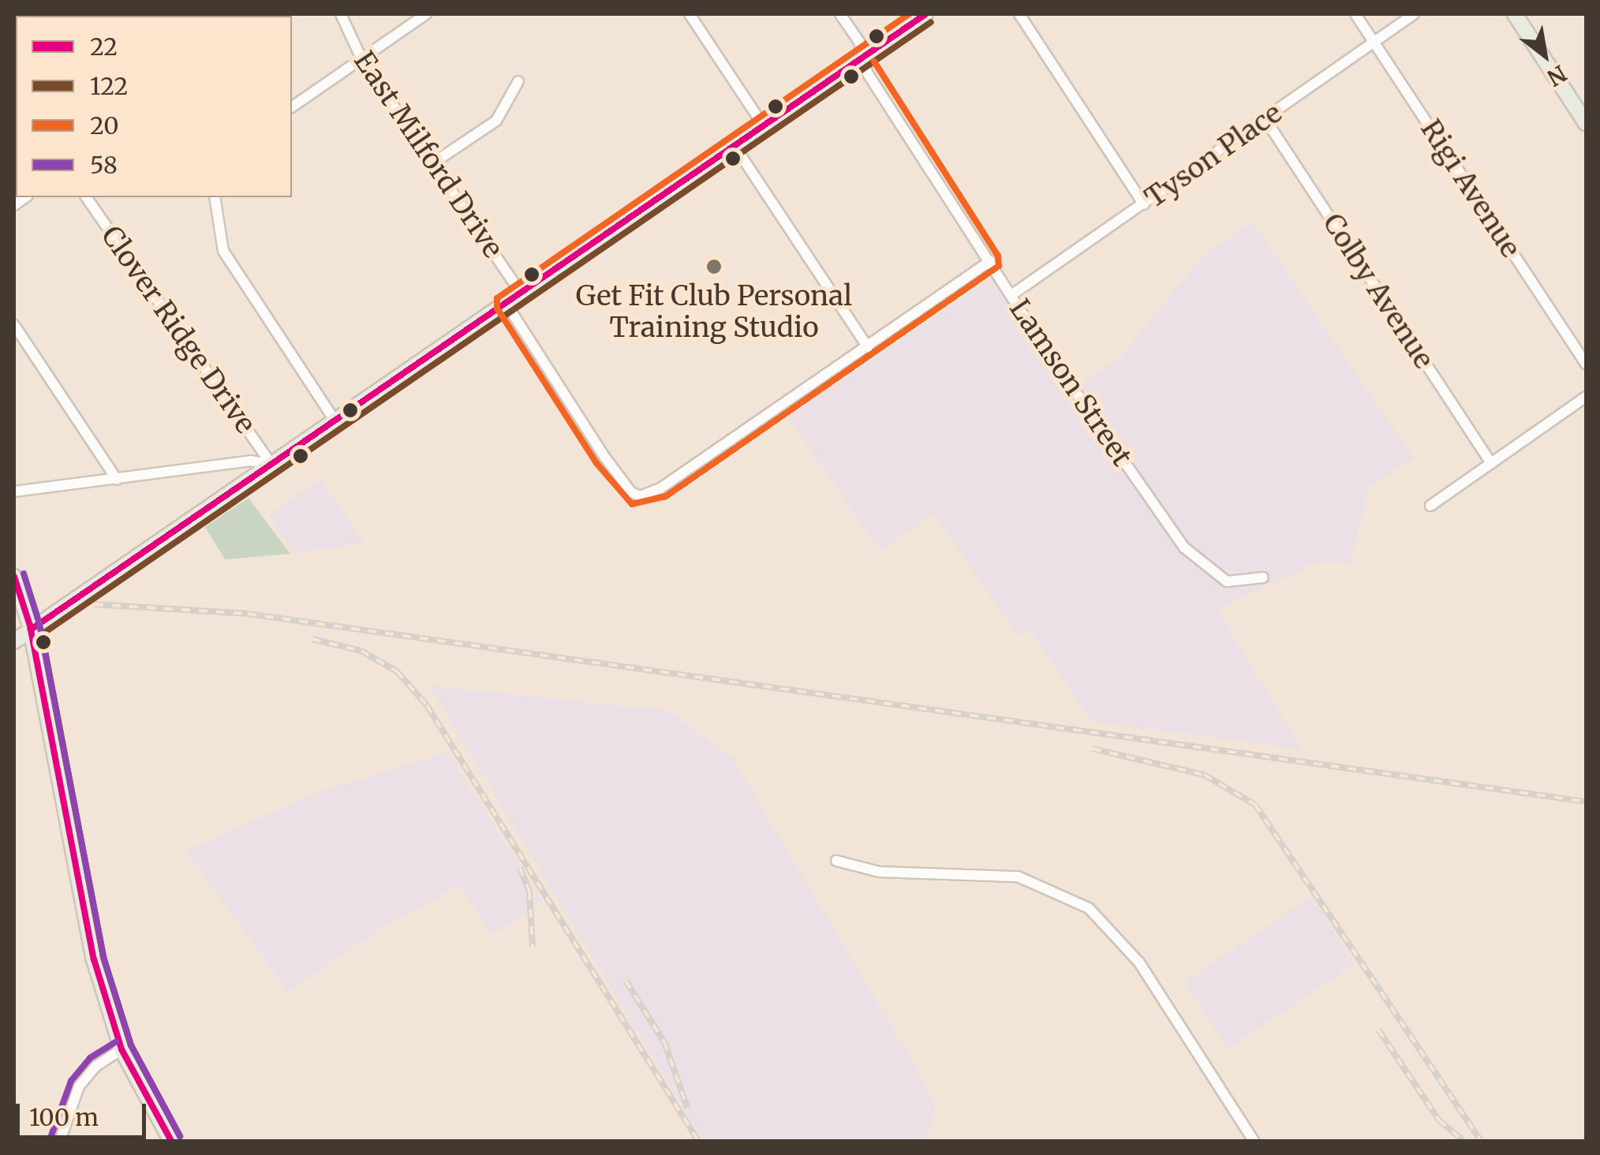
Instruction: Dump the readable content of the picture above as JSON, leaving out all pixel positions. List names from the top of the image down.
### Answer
{
  "streets": {
    "street": [
      "East Milford Drive",
      "Tyson Place",
      "Rigi Avenue",
      "Colby Avenue",
      "Clover Ridge Drive",
      "Lamson Street"
    ]
  },
  "crossings": [
    ["Tyson Place", "Rigi Avenue"],
    ["Tyson Place", "Colby Avenue"],
    ["Tyson Place", "Lamson Street"]
  ],
  "places": ["Get Fit Club Personal Training Studio"],
  "lines": [
    "transit line 22",
    "transit line 20",
    "transit line 122",
    "transit line 58"
  ],
  "legend": [
    "22",
    "122",
    "20",
    "58"
  ],
  "scale_bar": "100 m",
  "north": "bottom right"
}
